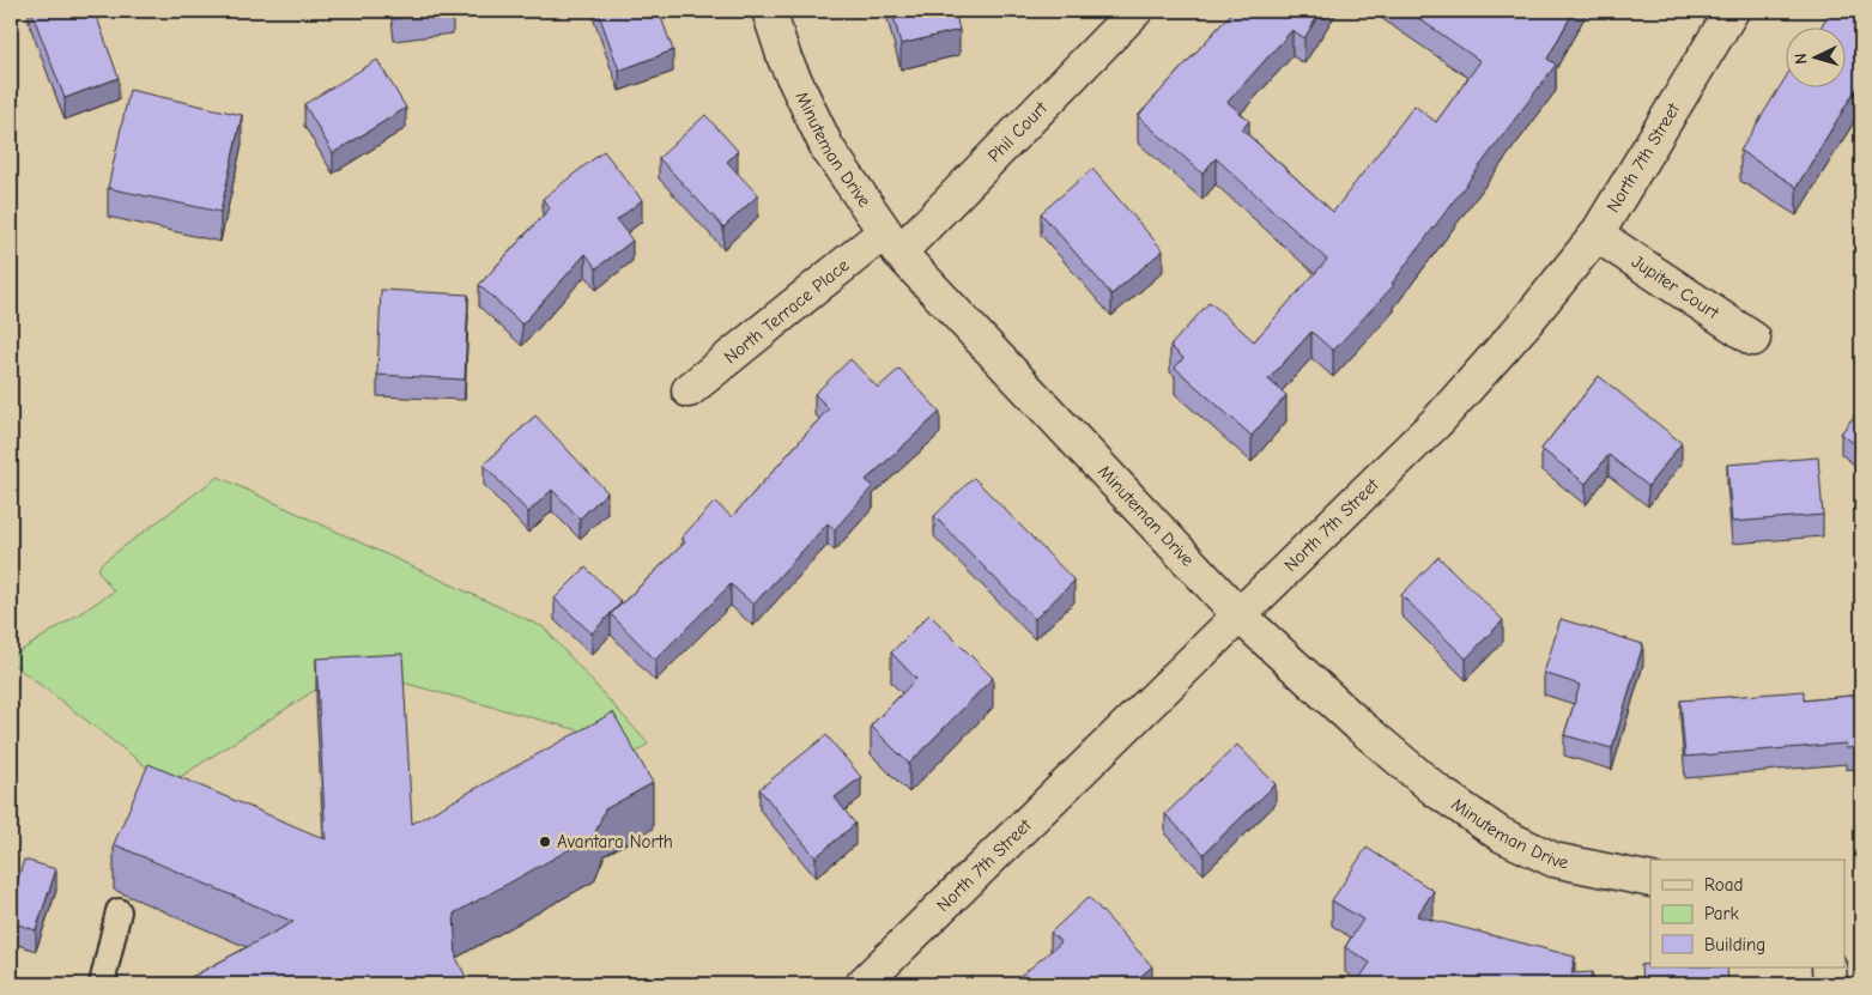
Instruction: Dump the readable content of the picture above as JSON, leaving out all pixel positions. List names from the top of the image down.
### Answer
{
  "streets": {
    "street": [
      "Phil Court",
      "Minuteman Drive",
      "North 7th Street",
      "Jupiter Court",
      "North Terrace Place"
    ]
  },
  "crossings": [
    ["Phil Court", "Minuteman Drive"],
    ["Phil Court", "North Terrace Place"],
    ["Minuteman Drive", "North 7th Street"],
    ["Minuteman Drive", "North Terrace Place"],
    ["North 7th Street", "Jupiter Court"]
  ],
  "places": ["Avantara North"],
  "legend": ["Road", "Park", "Building"],
  "north": "left"
}
